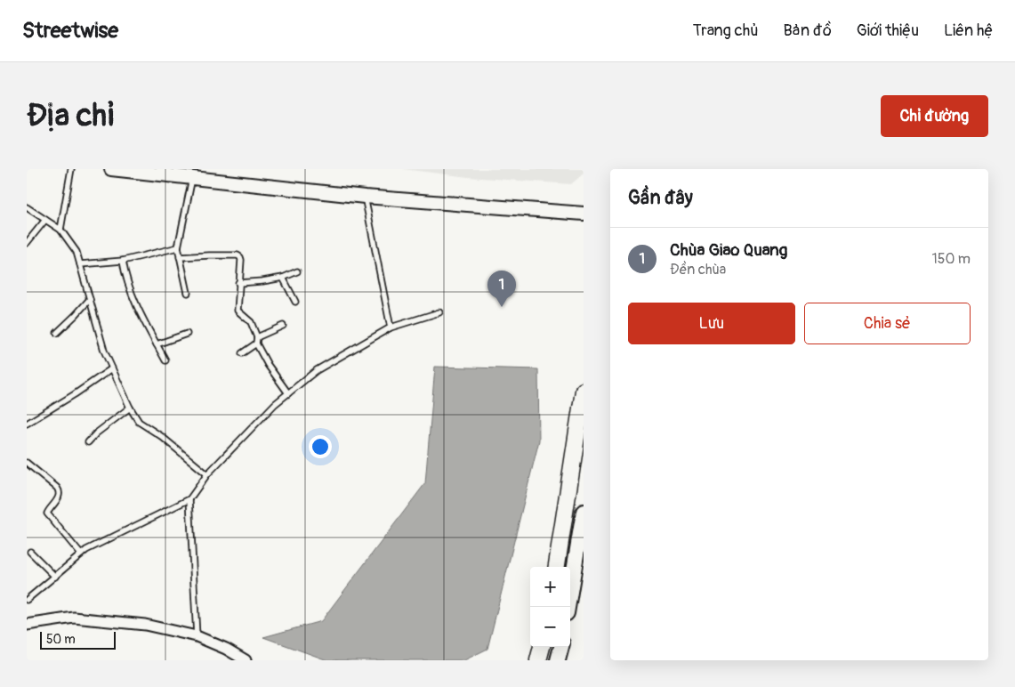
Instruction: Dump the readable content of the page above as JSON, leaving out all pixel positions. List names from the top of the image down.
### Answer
{
  "scale_bar": "50 m",
  "page": {
    "header": "Streetwise",
    "nav": [
      "Trang chủ",
      "Bản đồ",
      "Giới thiệu",
      "Liên hệ"
    ],
    "buttons": [
      "Chỉ đường",
      ["Lưu", "Chia sẻ"]
    ],
    "title": "Địa chỉ",
    "heading": "Gần đây",
    "list": [
      {
        "mark": "1",
        "name": "Chùa Giao Quang",
        "note": "Đền chùa",
        "value": "150 m"
      }
    ],
    "pins": "1",
    "map_buttons": ["+", "−"],
    "scale": "50 m"
  }
}
